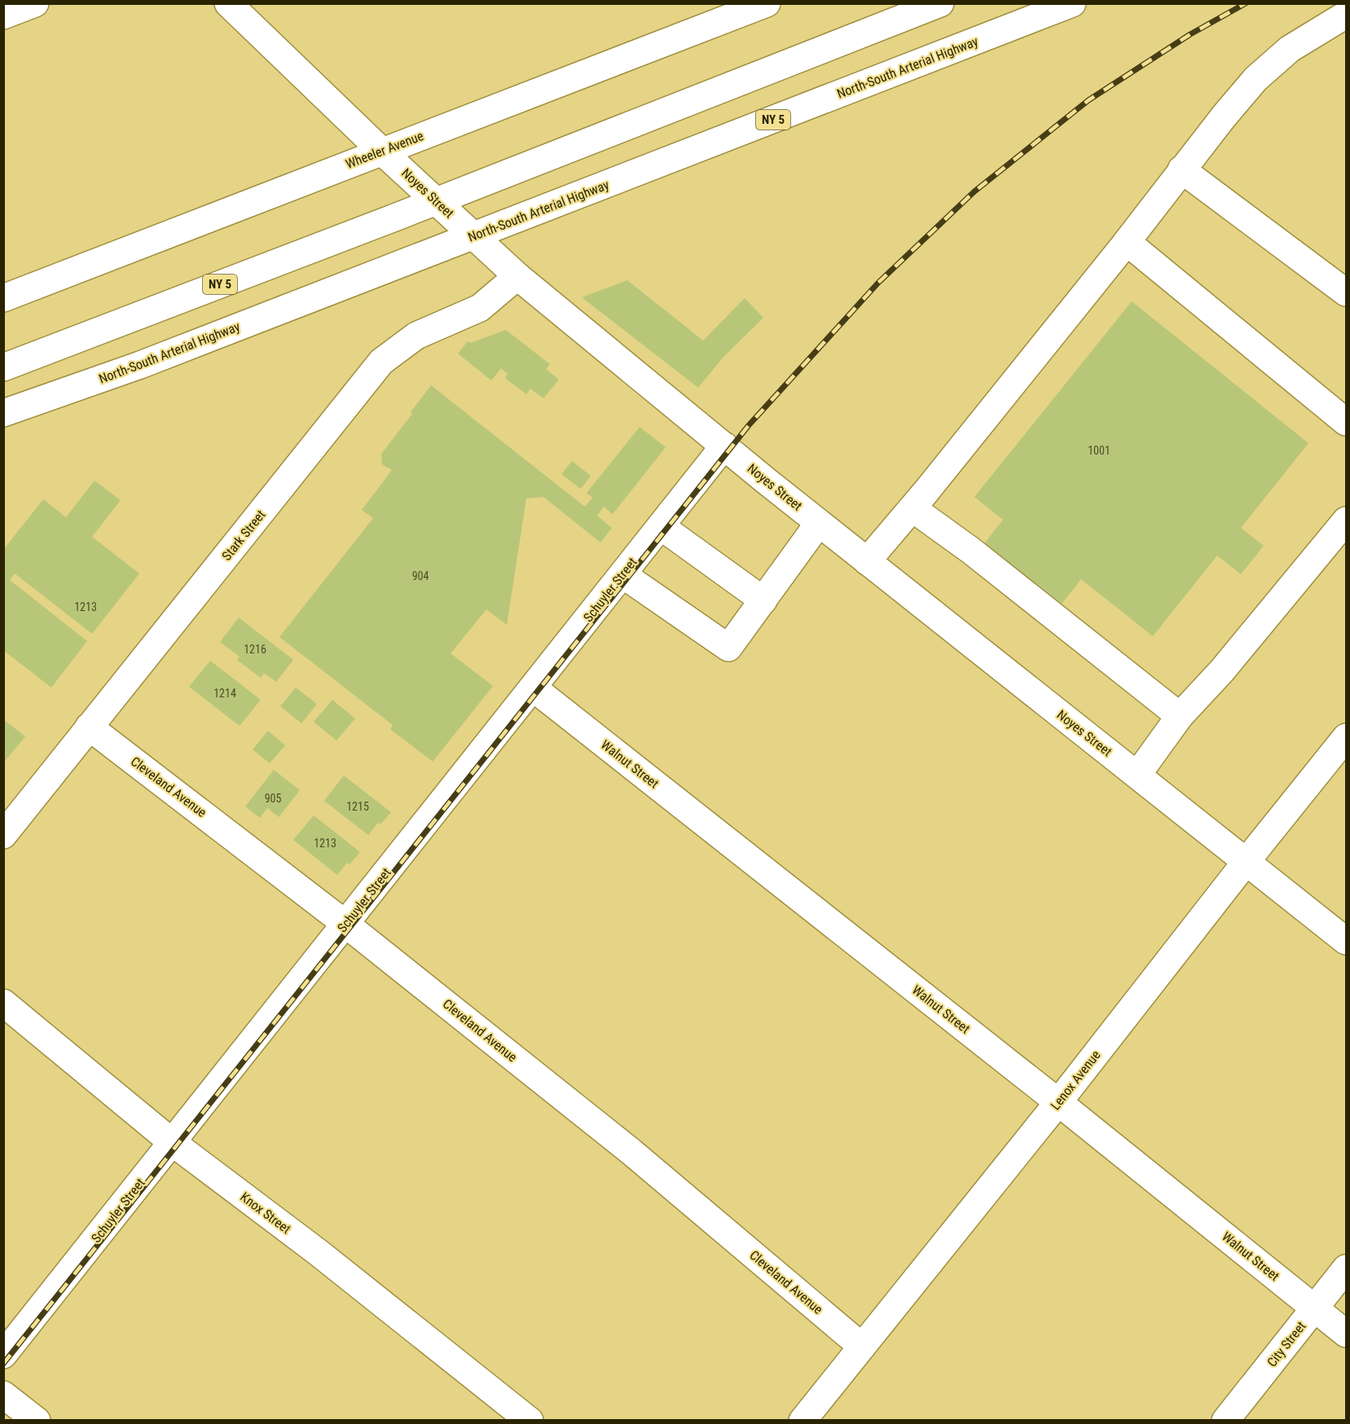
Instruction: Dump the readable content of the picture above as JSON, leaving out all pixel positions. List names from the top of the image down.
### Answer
{
  "streets": {
    "main road": [
      "North-South Arterial Highway",
      "NY 5",
      "Wheeler Avenue",
      "Noyes Street",
      "Stark Street",
      "Schuyler Street",
      "Walnut Street",
      "Cleveland Avenue",
      "Lenox Avenue",
      "Knox Street",
      "City Street"
    ]
  },
  "crossings": [
    ["North-South Arterial Highway", "Noyes Street"],
    ["NY 5", "Noyes Street"],
    ["Wheeler Avenue", "Noyes Street"],
    ["Noyes Street", "Stark Street"],
    ["Noyes Street", "Schuyler Street"],
    ["Noyes Street", "Lenox Avenue"],
    ["Stark Street", "Cleveland Avenue"],
    ["Schuyler Street", "Walnut Street"],
    ["Schuyler Street", "Cleveland Avenue"],
    ["Schuyler Street", "Knox Street"],
    ["Walnut Street", "Lenox Avenue"],
    ["Walnut Street", "City Street"],
    ["Cleveland Avenue", "Lenox Avenue"]
  ],
  "house_numbers": [
    "1001",
    "904",
    "1213",
    "1216",
    "1214",
    "905",
    "1215",
    "1213"
  ]
}
